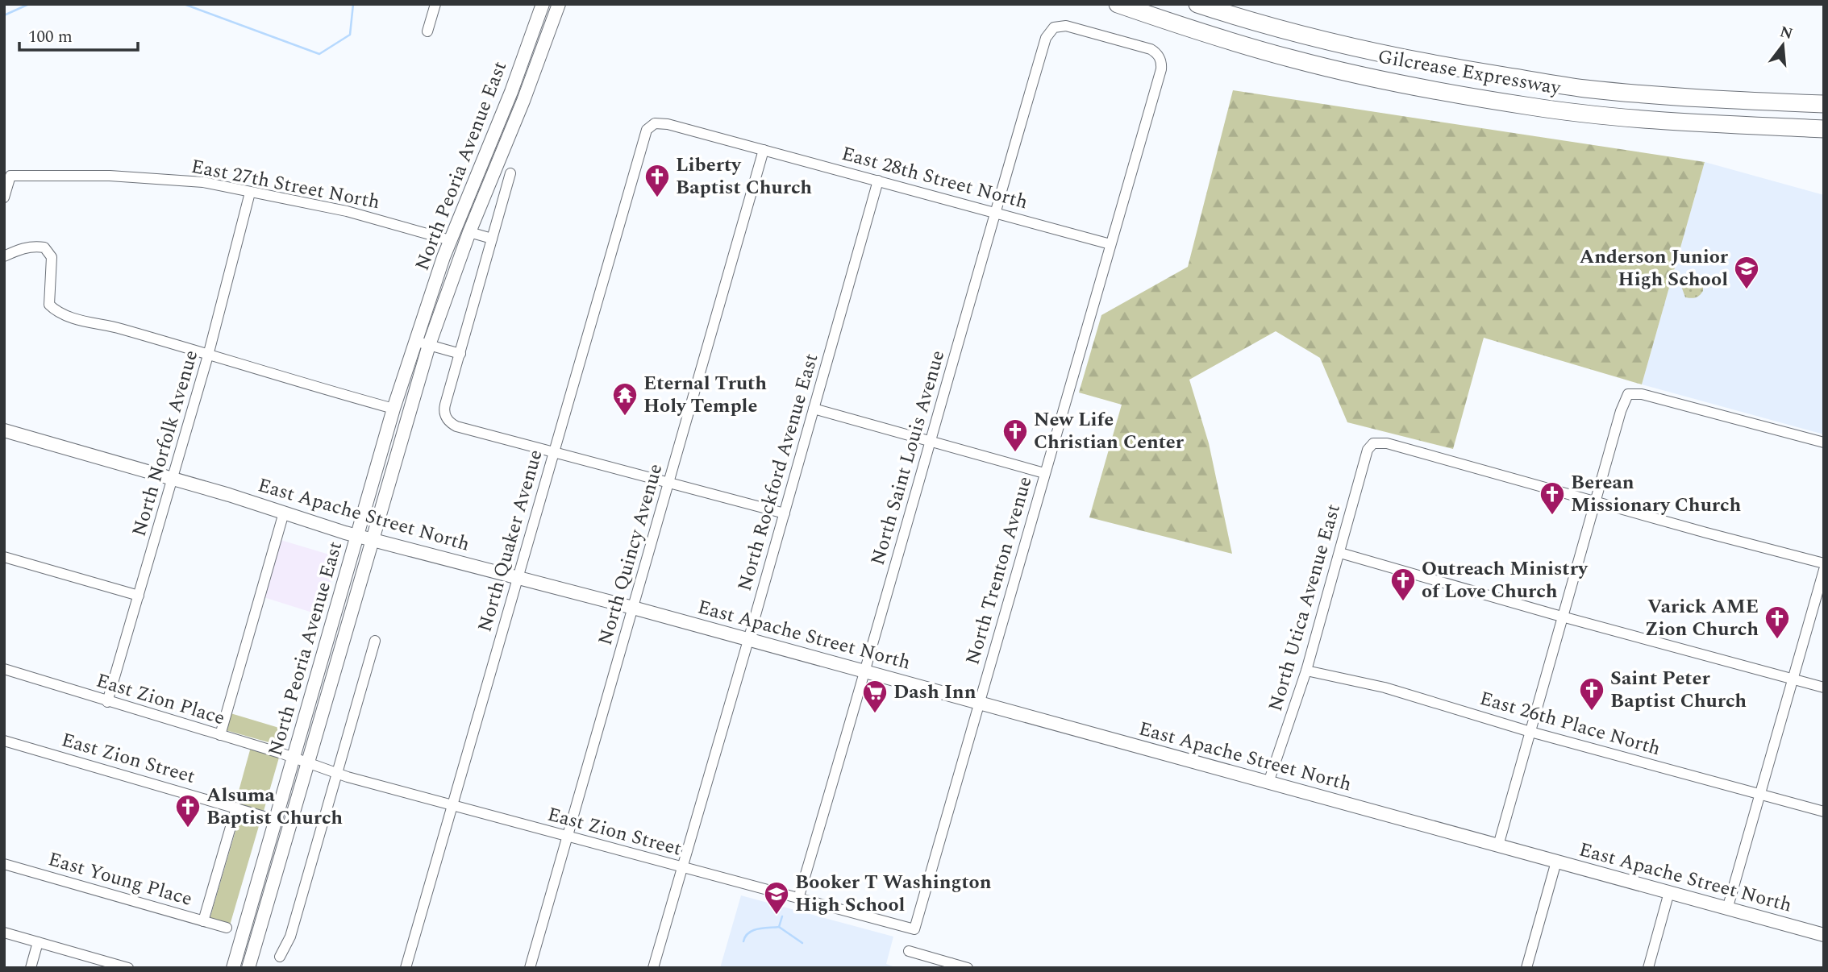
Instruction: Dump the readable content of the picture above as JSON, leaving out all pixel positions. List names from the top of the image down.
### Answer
{
  "streets": {
    "highway": ["Gilcrease Expressway"],
    "main road": ["North Peoria Avenue East", "East Apache Street North"],
    "street": [
      "East 28th Street North",
      "East 27th Street North",
      "North Norfolk Avenue",
      "North Saint Louis Avenue",
      "North Rockford Avenue East",
      "North Quaker Avenue",
      "North Quincy Avenue",
      "North Trenton Avenue",
      "North Utica Avenue East",
      "East Zion Place",
      "East 26th Place North",
      "East Zion Street",
      "East Young Place"
    ]
  },
  "crossings": [
    ["North Peoria Avenue East", "East 27th Street North"],
    ["North Peoria Avenue East", "East Apache Street North"],
    ["North Peoria Avenue East", "East Zion Place"],
    ["North Peoria Avenue East", "East Zion Street"],
    ["East 28th Street North", "North Saint Louis Avenue"],
    ["East 28th Street North", "North Rockford Avenue East"],
    ["East 28th Street North", "North Quaker Avenue"],
    ["East 28th Street North", "North Quincy Avenue"],
    ["East 28th Street North", "North Trenton Avenue"],
    ["East 27th Street North", "North Norfolk Avenue"],
    ["North Norfolk Avenue", "East Apache Street North"],
    ["North Norfolk Avenue", "East Zion Place"],
    ["North Saint Louis Avenue", "East Apache Street North"],
    ["North Saint Louis Avenue", "North Trenton Avenue"],
    ["North Saint Louis Avenue", "East Zion Street"],
    ["North Rockford Avenue East", "East Apache Street North"],
    ["North Rockford Avenue East", "East Zion Street"],
    ["East Apache Street North", "North Quaker Avenue"],
    ["East Apache Street North", "North Quincy Avenue"],
    ["East Apache Street North", "North Trenton Avenue"],
    ["East Apache Street North", "North Utica Avenue East"],
    ["North Quaker Avenue", "East Zion Street"],
    ["North Quincy Avenue", "East Zion Street"],
    ["North Trenton Avenue", "East Zion Street"],
    ["North Utica Avenue East", "East 26th Place North"],
    ["East Zion Place", "East Zion Street"]
  ],
  "places": {
    "church": [
      "Liberty Baptist Church",
      "New Life Christian Center",
      "Berean Missionary Church",
      "Outreach Ministry of Love Church",
      "Varick AME Zion Church",
      "Saint Peter Baptist Church",
      "Alsuma Baptist Church"
    ],
    "school or university": ["Anderson Junior High School", "Booker T Washington High School"],
    "temple": ["Eternal Truth Holy Temple"],
    "supermarket": ["Dash Inn"]
  },
  "scale_bar": "100 m",
  "north": "top"
}
